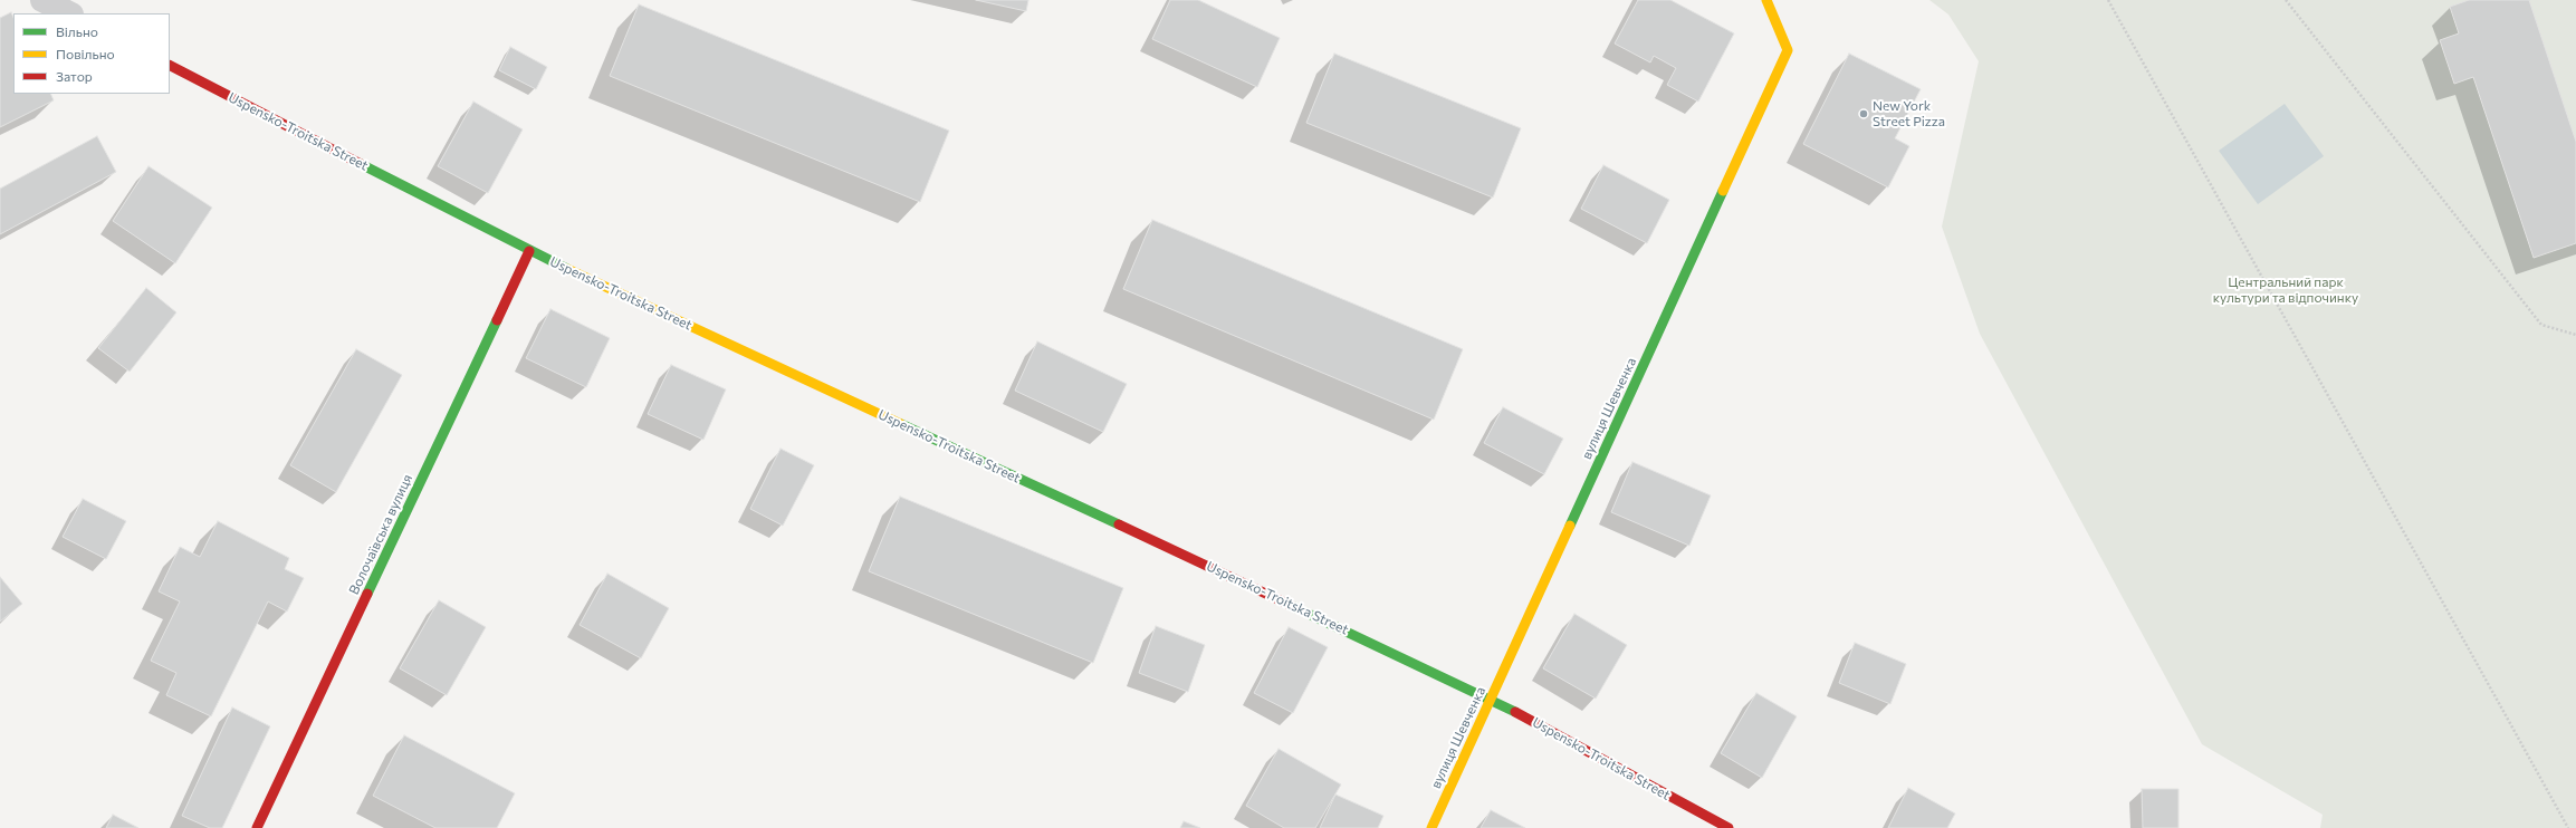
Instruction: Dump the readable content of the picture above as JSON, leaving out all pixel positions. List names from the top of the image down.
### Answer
{
  "streets": {
    "street": ["Uspensko-Troitska Street", "вулиця Шевченка", "Волочаївська вулиця"]
  },
  "crossings": [
    ["Uspensko-Troitska Street", "вулиця Шевченка"],
    ["Uspensko-Troitska Street", "Волочаївська вулиця"]
  ],
  "parks": ["Центральний парк культури та відпочинку"],
  "places": ["New York Street Pizza"],
  "legend": ["Вільно", "Повільно", "Затор"]
}
